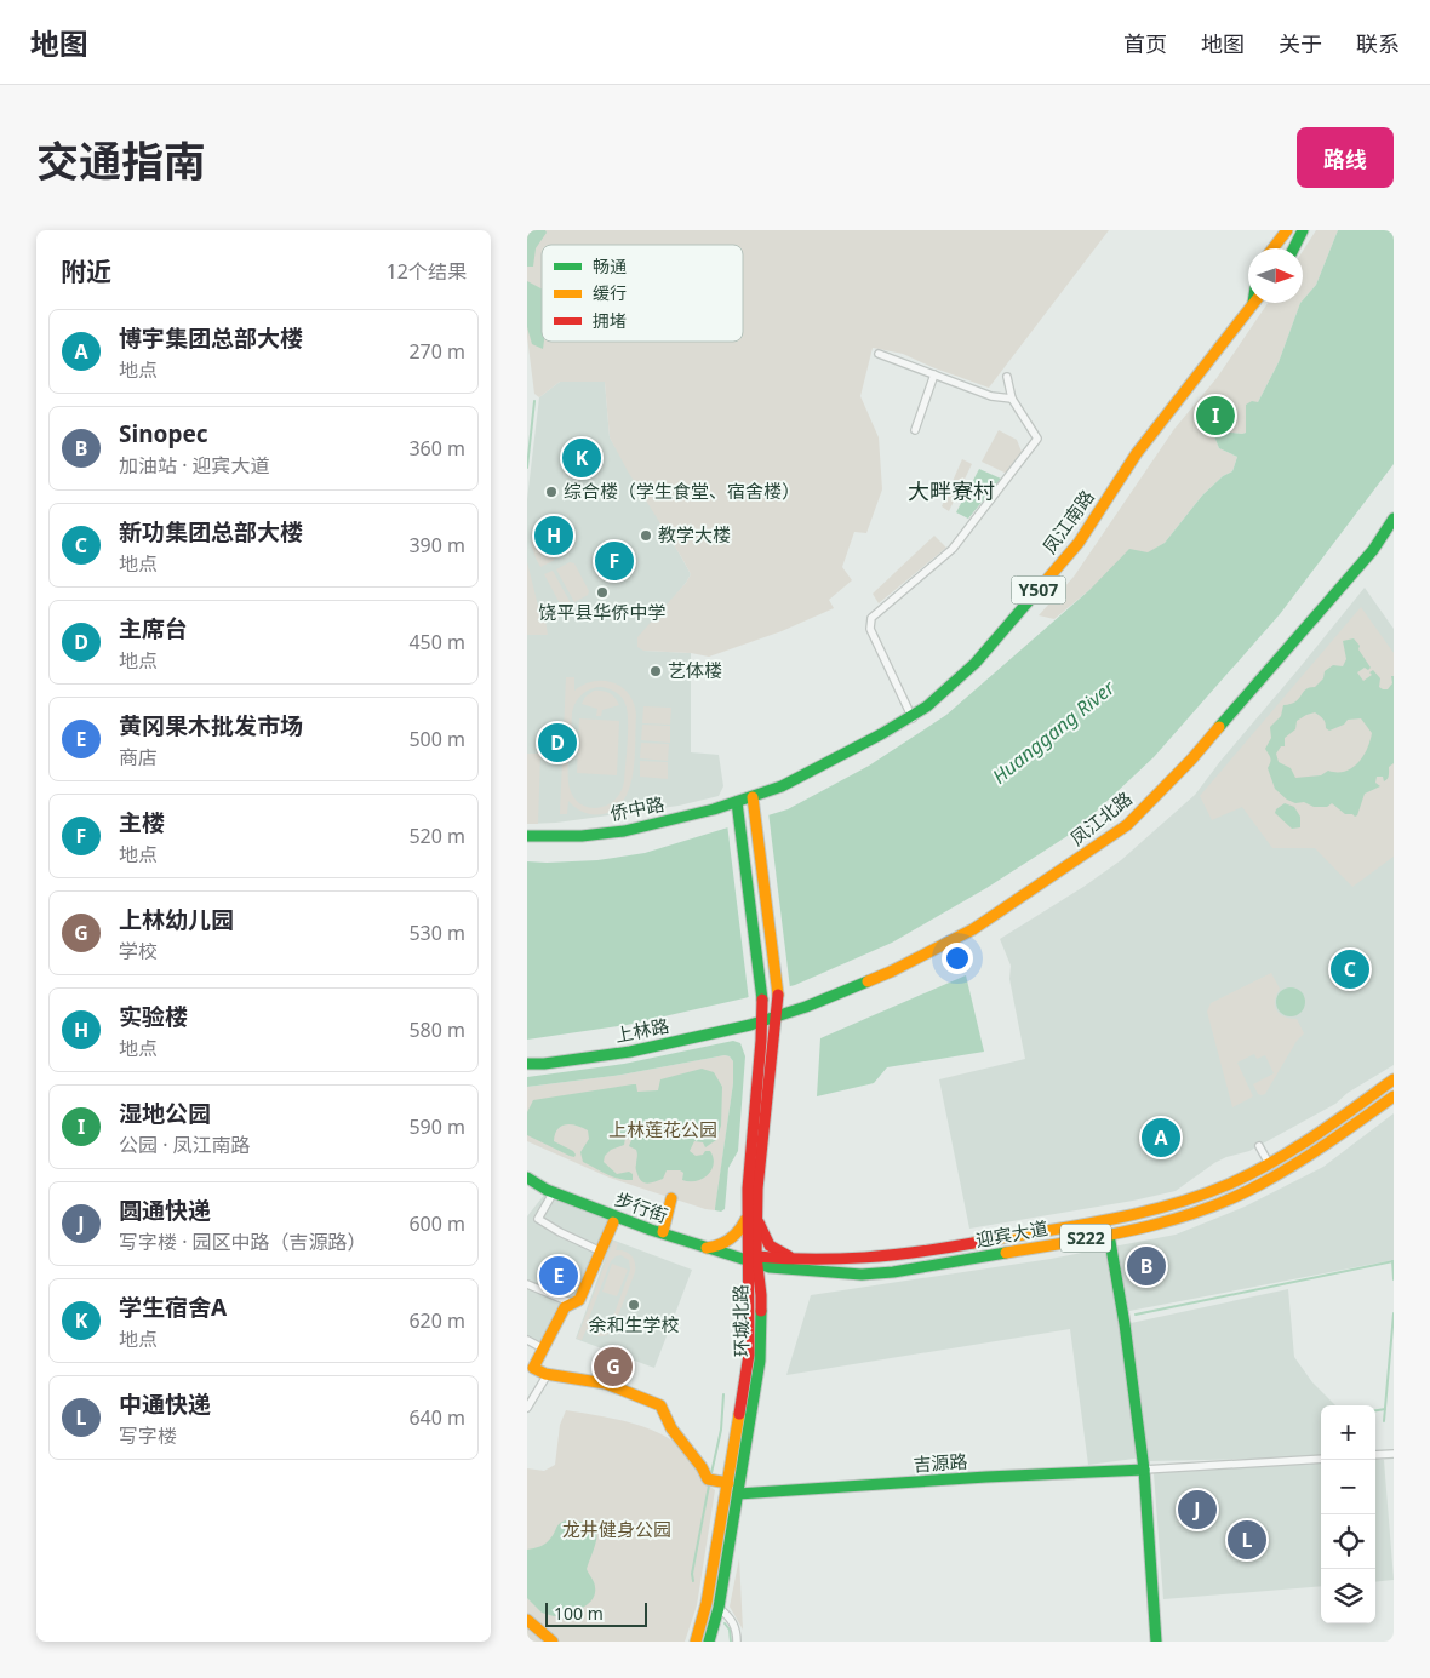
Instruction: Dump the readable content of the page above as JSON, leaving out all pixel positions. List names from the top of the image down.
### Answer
{
  "streets": {
    "main road": [
      "凤江南路",
      "Y507",
      "侨中路",
      "凤江北路",
      "上林路",
      "步行街",
      "迎宾大道",
      "S222",
      "环城北路",
      "吉源路"
    ]
  },
  "crossings": [
    ["凤江南路", "侨中路"],
    ["凤江南路", "环城北路"],
    ["侨中路", "环城北路"],
    ["凤江北路", "上林路"],
    ["凤江北路", "环城北路"],
    ["上林路", "环城北路"],
    ["步行街", "迎宾大道"],
    ["步行街", "环城北路"],
    ["迎宾大道", "环城北路"],
    ["环城北路", "吉源路"]
  ],
  "districts": ["大畔寮村"],
  "water": ["Huanggang River"],
  "parks": ["上林莲花公园", "龙井健身公园"],
  "places": [
    "综合楼（学生食堂、宿舍楼）",
    "教学大楼",
    "饶平县华侨中学",
    "艺体楼",
    "余和生学校"
  ],
  "legend": ["畅通", "缓行", "拥堵"],
  "scale_bar": "100 m",
  "north": "right",
  "page": {
    "header": "地图",
    "nav": [
      "首页",
      "地图",
      "关于",
      "联系"
    ],
    "title": "交通指南",
    "buttons": "路线",
    "heading": ["附近", "12个结果"],
    "list": [
      {
        "mark": "A",
        "name": "博宇集团总部大楼",
        "note": "地点",
        "value": "270 m"
      },
      {
        "mark": "B",
        "name": "Sinopec",
        "note": "加油站 · 迎宾大道",
        "value": "360 m"
      },
      {
        "mark": "C",
        "name": "新功集团总部大楼",
        "note": "地点",
        "value": "390 m"
      },
      {
        "mark": "D",
        "name": "主席台",
        "note": "地点",
        "value": "450 m"
      },
      {
        "mark": "E",
        "name": "黄冈果木批发市场",
        "note": "商店",
        "value": "500 m"
      },
      {
        "mark": "F",
        "name": "主楼",
        "note": "地点",
        "value": "520 m"
      },
      {
        "mark": "G",
        "name": "上林幼儿园",
        "note": "学校",
        "value": "530 m"
      },
      {
        "mark": "H",
        "name": "实验楼",
        "note": "地点",
        "value": "580 m"
      },
      {
        "mark": "I",
        "name": "湿地公园",
        "note": "公园 · 凤江南路",
        "value": "590 m"
      },
      {
        "mark": "J",
        "name": "圆通快递",
        "note": "写字楼 · 园区中路（吉源路）",
        "value": "600 m"
      },
      {
        "mark": "K",
        "name": "学生宿舍A",
        "note": "地点",
        "value": "620 m"
      },
      {
        "mark": "L",
        "name": "中通快递",
        "note": "写字楼",
        "value": "640 m"
      }
    ],
    "pins": [
      "I",
      "K",
      "H",
      "F",
      "D",
      "C",
      "A",
      "B",
      "E",
      "G",
      "J",
      "L"
    ],
    "map_buttons": ["+", "−"],
    "scale": "100 m"
  }
}
